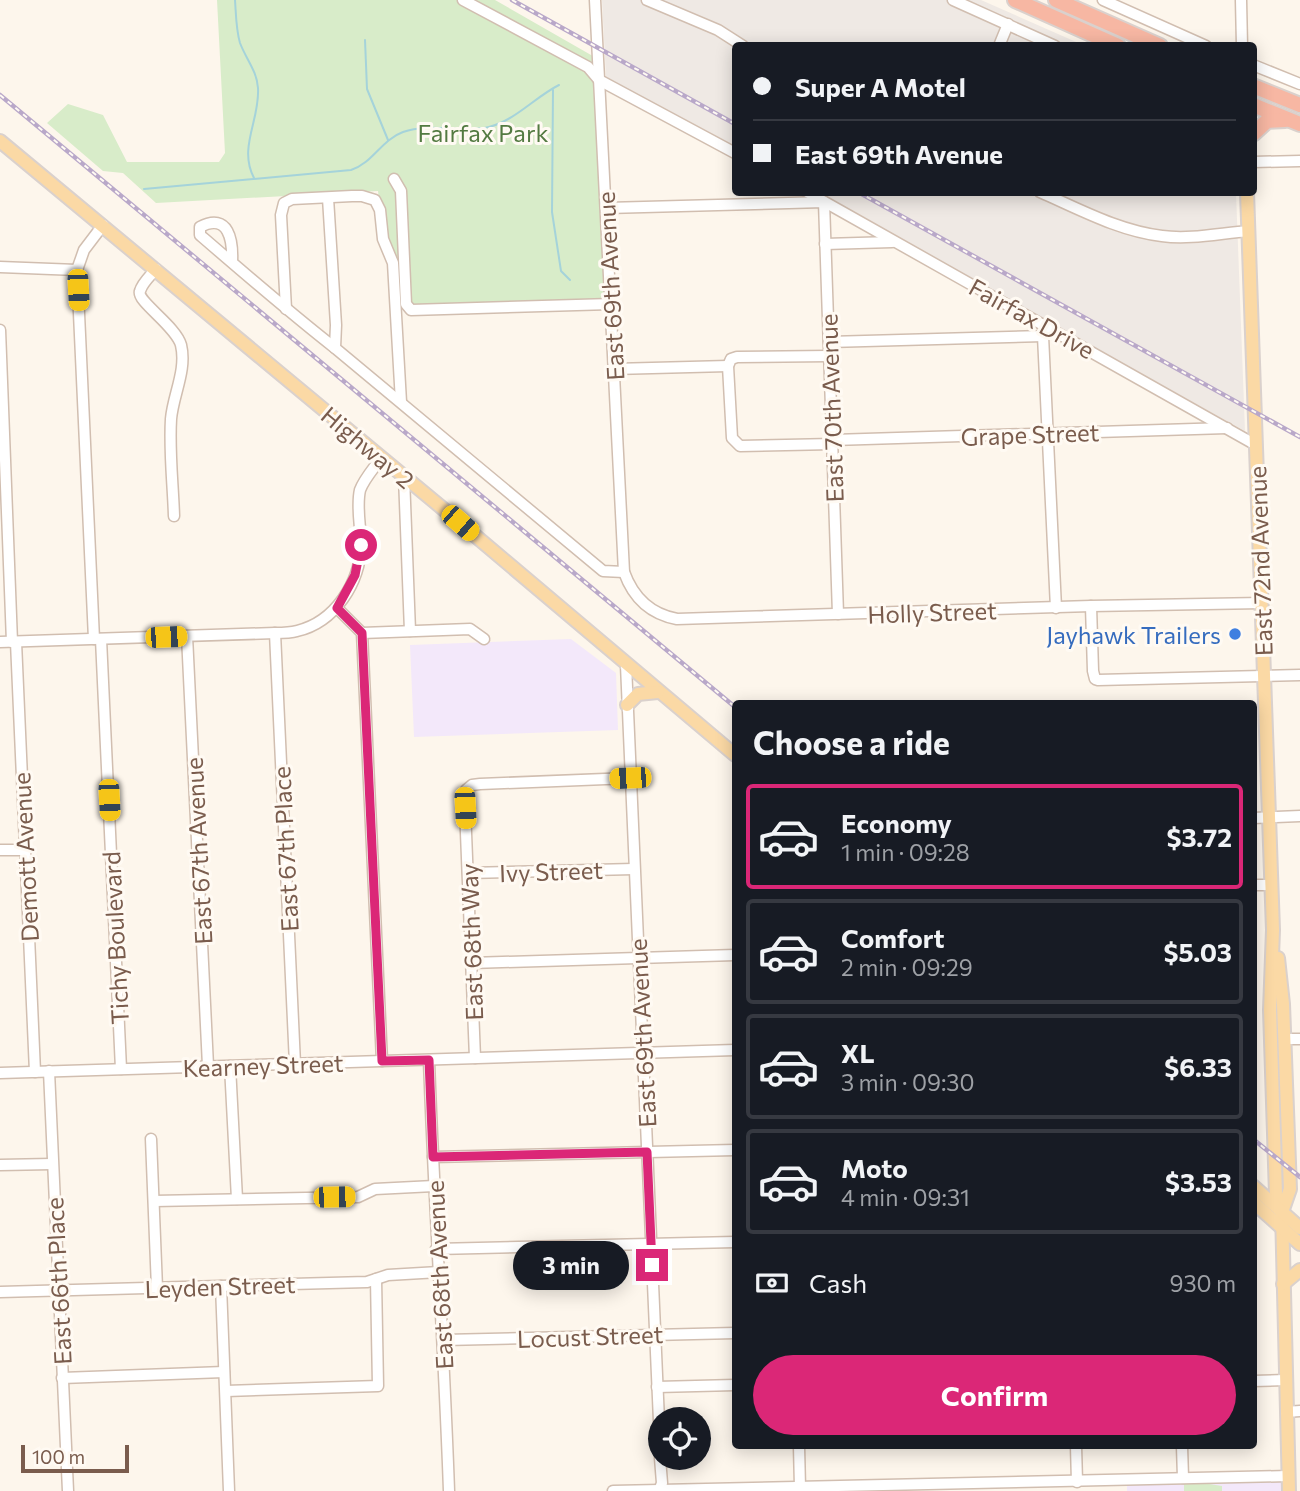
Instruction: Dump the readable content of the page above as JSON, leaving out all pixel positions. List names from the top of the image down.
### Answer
{
  "streets": {
    "main road": ["Highway 2", "East 72nd Avenue"],
    "street": [
      "East 69th Avenue",
      "Fairfax Drive",
      "East 70th Avenue",
      "Grape Street",
      "Holly Street",
      "East 67th Place",
      "East 67th Avenue",
      "Demott Avenue",
      "Ivy Street",
      "Tichy Boulevard",
      "East 68th Way",
      "Kearney Street",
      "East 68th Avenue",
      "East 66th Place",
      "Leyden Street",
      "Locust Street"
    ]
  },
  "crossings": [
    ["East 69th Avenue", "Highway 2"],
    ["East 69th Avenue", "Holly Street"],
    ["East 69th Avenue", "Ivy Street"],
    ["East 69th Avenue", "East 68th Way"],
    ["East 69th Avenue", "Kearney Street"],
    ["East 69th Avenue", "Locust Street"],
    ["Fairfax Drive", "East 70th Avenue"],
    ["Fairfax Drive", "Grape Street"],
    ["Fairfax Drive", "East 72nd Avenue"],
    ["East 70th Avenue", "Grape Street"],
    ["East 70th Avenue", "Holly Street"],
    ["East 72nd Avenue", "Holly Street"],
    ["East 67th Place", "Kearney Street"],
    ["East 67th Avenue", "Kearney Street"],
    ["Demott Avenue", "Kearney Street"],
    ["Ivy Street", "East 68th Way"],
    ["Tichy Boulevard", "Kearney Street"],
    ["East 68th Way", "Kearney Street"],
    ["Kearney Street", "East 68th Avenue"],
    ["Kearney Street", "East 66th Place"],
    ["East 68th Avenue", "Leyden Street"],
    ["East 68th Avenue", "Locust Street"],
    ["East 66th Place", "Leyden Street"]
  ],
  "parks": ["Fairfax Park"],
  "places": ["Jayhawk Trailers"],
  "scale_bar": "100 m",
  "page": {
    "banner": ["Super A Motel", "East 69th Avenue"],
    "heading": "Choose a ride",
    "list": [
      {
        "name": "Economy",
        "note": "1 min · 09:28",
        "value": "$3.72"
      },
      {
        "name": "Comfort",
        "note": "2 min · 09:29",
        "value": "$5.03"
      },
      {
        "name": "XL",
        "note": "3 min · 09:30",
        "value": "$6.33"
      },
      {
        "name": "Moto",
        "note": "4 min · 09:31",
        "value": "$3.53"
      }
    ],
    "bubble": "3 min",
    "pay": ["Cash", "930 m"],
    "buttons": "Confirm",
    "scale": "100 m"
  }
}
